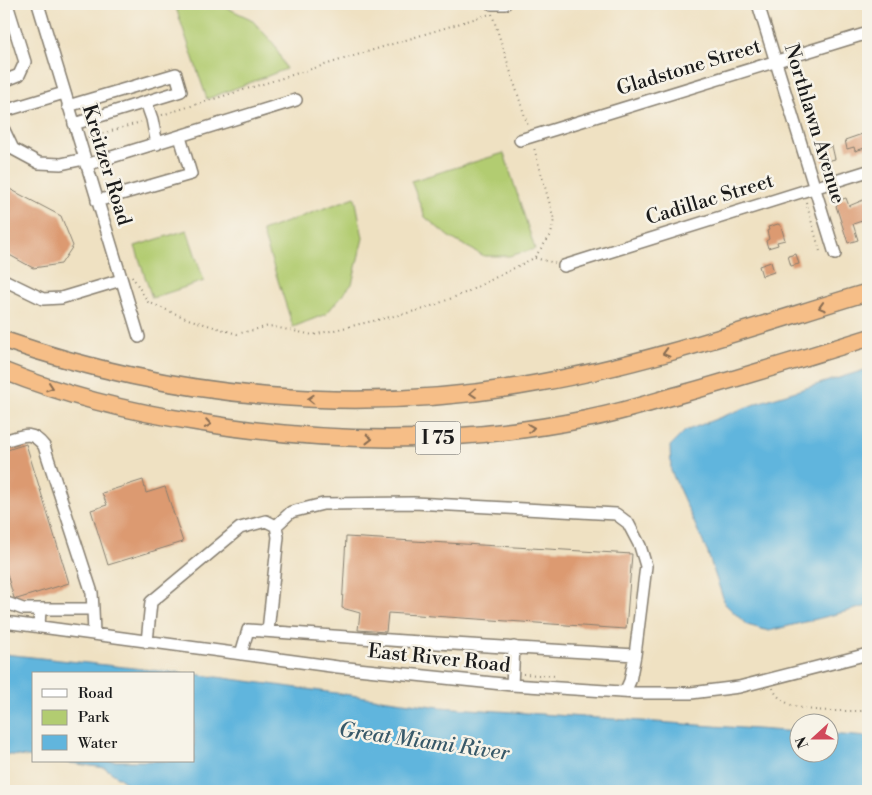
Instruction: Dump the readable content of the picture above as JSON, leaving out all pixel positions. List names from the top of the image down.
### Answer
{
  "streets": {
    "highway": ["I 75"],
    "street": [
      "Gladstone Street",
      "Northlawn Avenue",
      "Kreitzer Road",
      "Cadillac Street",
      "East River Road"
    ]
  },
  "crossings": [
    ["Gladstone Street", "Northlawn Avenue"],
    ["Northlawn Avenue", "Cadillac Street"]
  ],
  "water": ["Great Miami River"],
  "legend": ["Road", "Park", "Water"],
  "north": "left"
}
